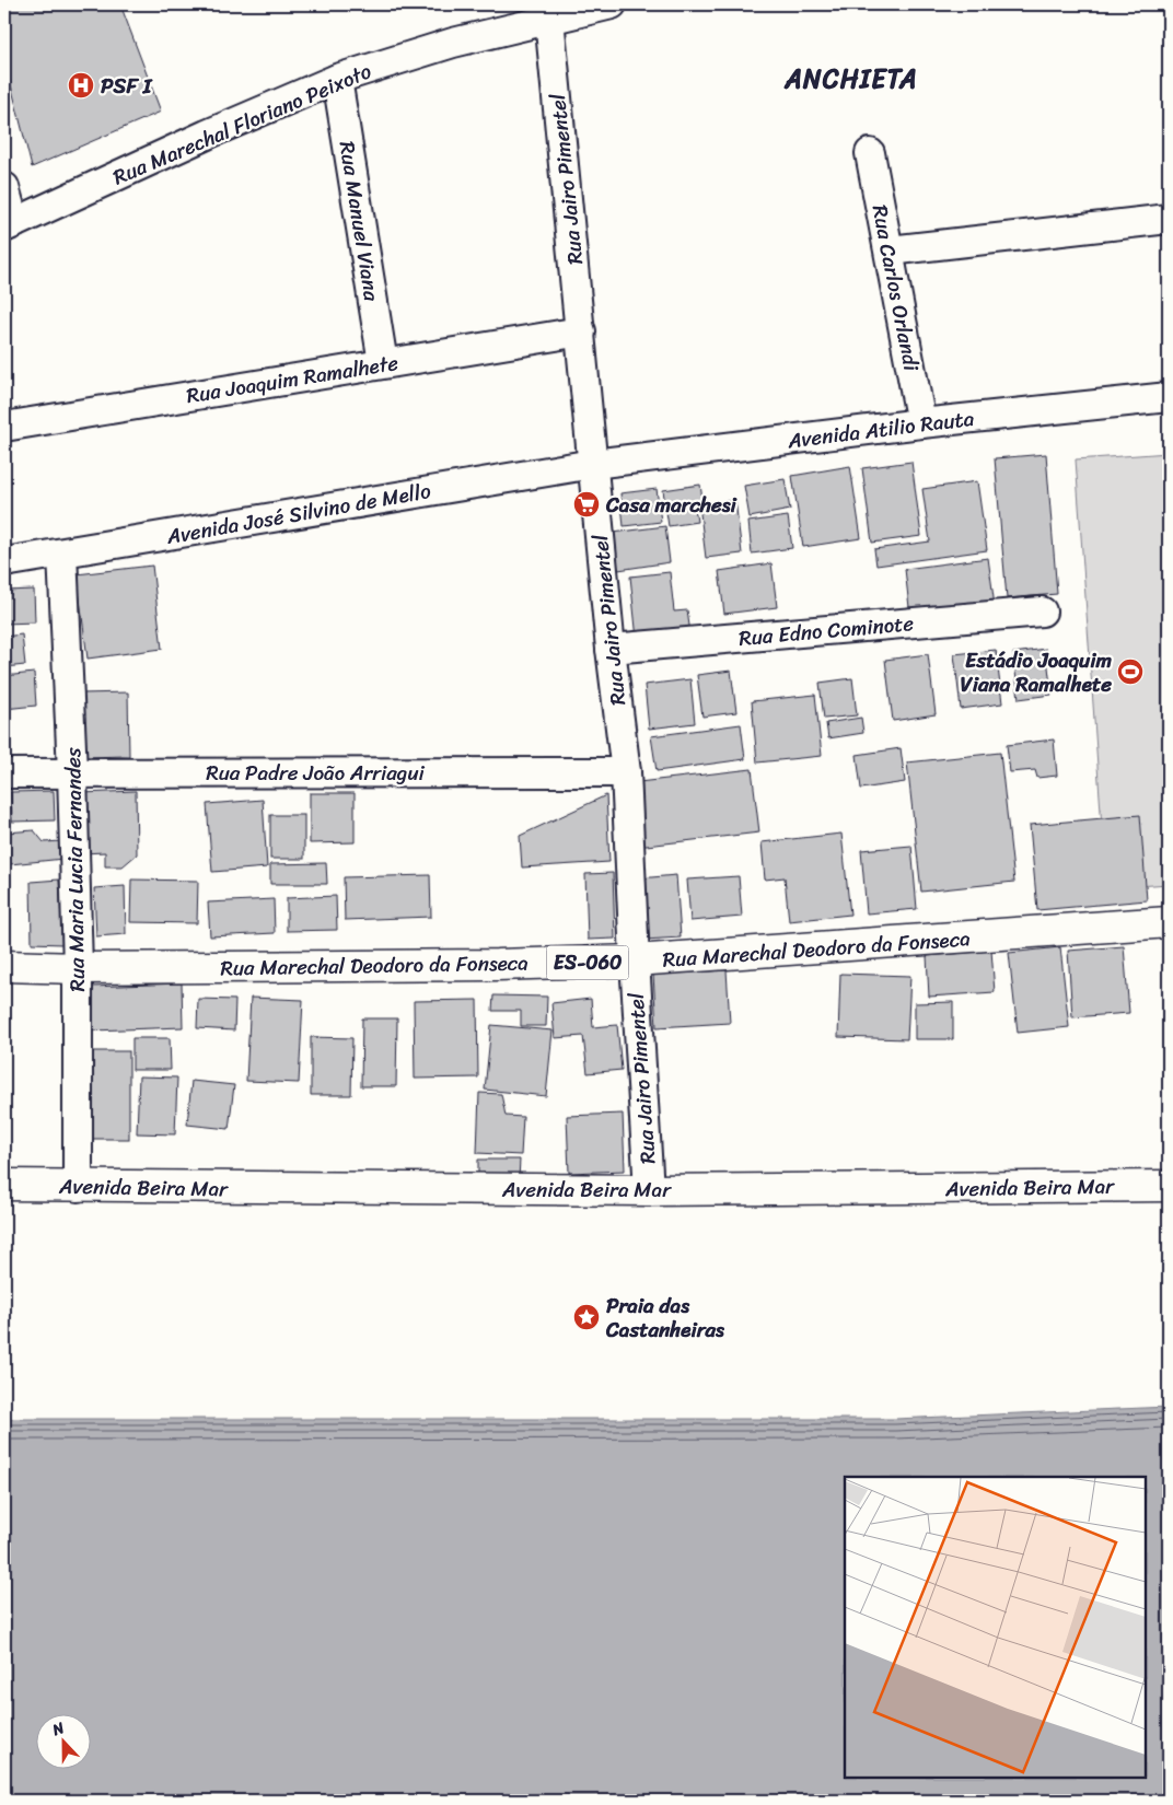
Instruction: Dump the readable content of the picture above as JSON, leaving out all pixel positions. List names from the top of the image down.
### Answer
{
  "streets": {
    "main road": ["Rua Marechal Deodoro da Fonseca", "ES-060", "Avenida Beira Mar"],
    "street": [
      "Rua Marechal Floriano Peixoto",
      "Rua Jairo Pimentel",
      "Rua Manuel Viana",
      "Rua Carlos Orlandi",
      "Rua Joaquim Ramalhete",
      "Avenida Atilio Rauta",
      "Avenida José Silvino de Mello",
      "Rua Edno Cominote",
      "Rua Padre João Arriagui",
      "Rua Maria Lucia Fernandes"
    ]
  },
  "crossings": [
    ["Rua Marechal Floriano Peixoto", "Rua Jairo Pimentel"],
    ["Rua Marechal Floriano Peixoto", "Rua Manuel Viana"],
    ["Rua Jairo Pimentel", "Rua Joaquim Ramalhete"],
    ["Rua Jairo Pimentel", "Avenida Atilio Rauta"],
    ["Rua Jairo Pimentel", "Avenida José Silvino de Mello"],
    ["Rua Jairo Pimentel", "Rua Edno Cominote"],
    ["Rua Jairo Pimentel", "Rua Padre João Arriagui"],
    ["Rua Jairo Pimentel", "Rua Marechal Deodoro da Fonseca"],
    ["Rua Jairo Pimentel", "Avenida Beira Mar"],
    ["Rua Manuel Viana", "Rua Joaquim Ramalhete"],
    ["Rua Carlos Orlandi", "Avenida Atilio Rauta"],
    ["Avenida Atilio Rauta", "Avenida José Silvino de Mello"],
    ["Avenida José Silvino de Mello", "Rua Maria Lucia Fernandes"],
    ["Rua Padre João Arriagui", "Rua Maria Lucia Fernandes"],
    ["Rua Maria Lucia Fernandes", "Rua Marechal Deodoro da Fonseca"],
    ["Rua Maria Lucia Fernandes", "Avenida Beira Mar"]
  ],
  "districts": ["ANCHIETA"],
  "places": {
    "hospital": ["PSF I"],
    "supermarket": ["Casa marchesi"],
    "sports": ["Estádio Joaquim Viana Ramalhete"],
    "place": ["Praia das Castanheiras"]
  },
  "north": "top"
}
